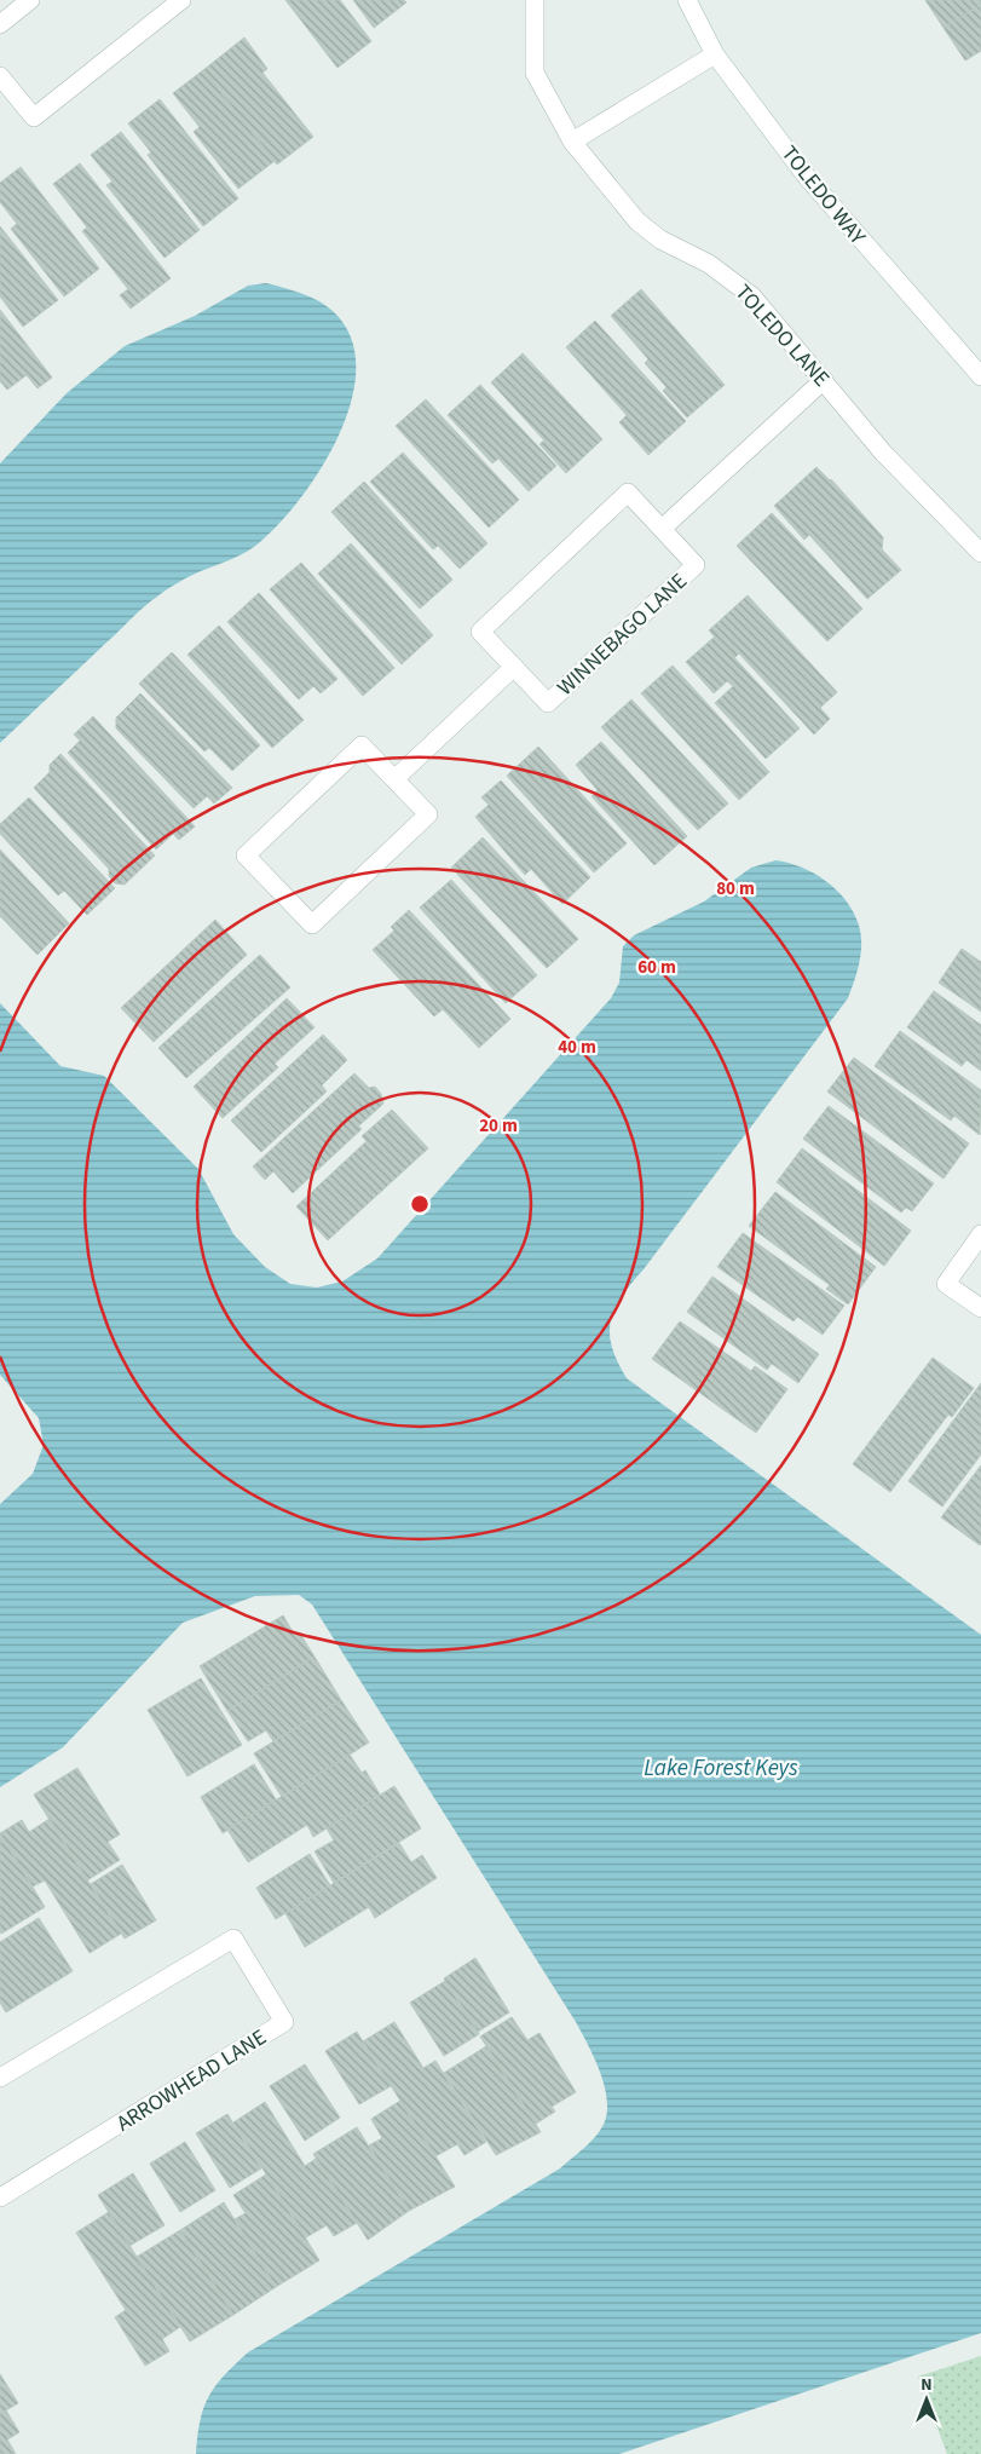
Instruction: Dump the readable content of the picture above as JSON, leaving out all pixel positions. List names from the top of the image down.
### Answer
{
  "streets": {
    "street": [
      "TOLEDO WAY",
      "TOLEDO LANE",
      "WINNEBAGO LANE",
      "ARROWHEAD LANE"
    ]
  },
  "water": ["Lake Forest Keys"],
  "north": "top",
  "rings": [
    "80 m",
    "60 m",
    "40 m",
    "20 m"
  ]
}
